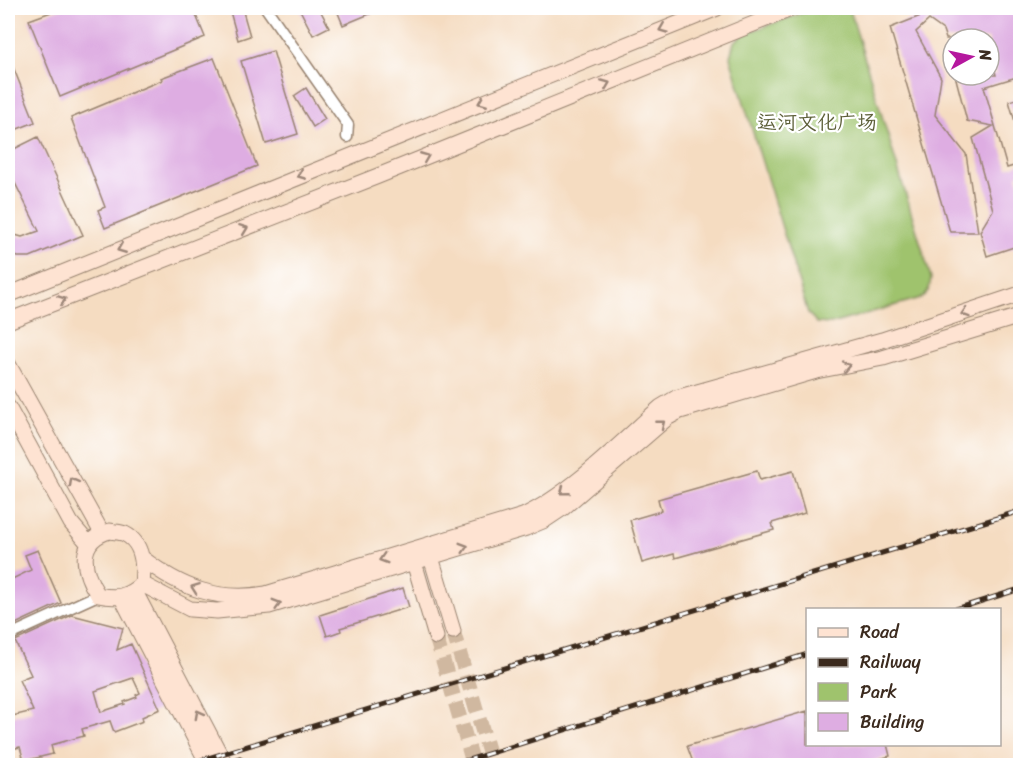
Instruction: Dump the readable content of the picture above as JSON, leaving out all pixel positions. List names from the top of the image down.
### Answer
{
  "parks": ["运河文化广场"],
  "legend": [
    "Road",
    "Railway",
    "Park",
    "Building"
  ],
  "north": "right"
}
